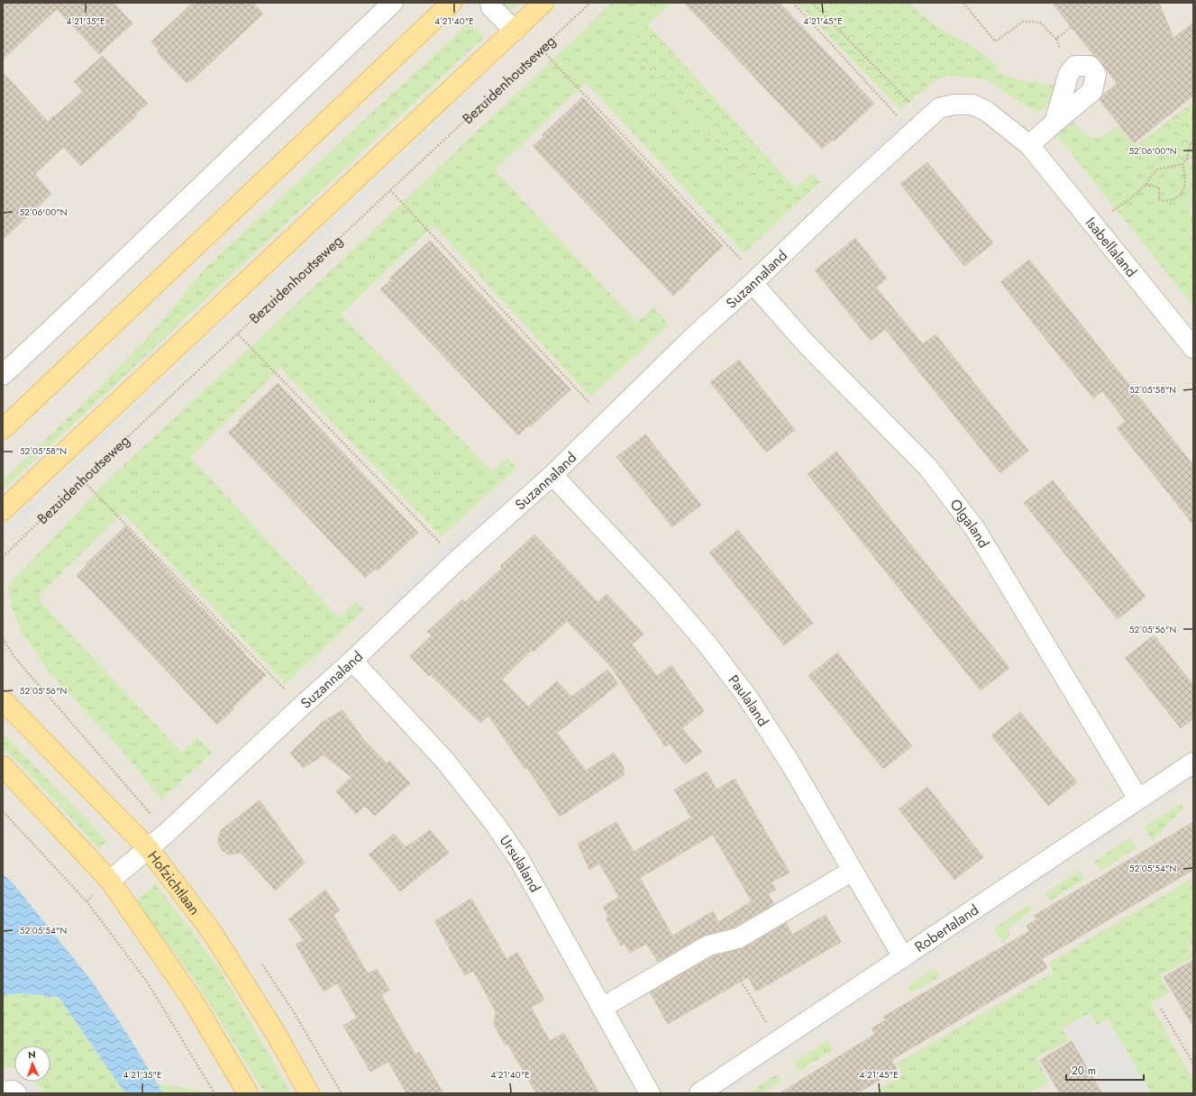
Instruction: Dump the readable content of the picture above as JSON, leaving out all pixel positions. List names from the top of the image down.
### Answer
{
  "streets": {
    "main road": ["Hofzichtlaan"],
    "street": [
      "Isabellaland",
      "Suzannaland",
      "Olgaland",
      "Paulaland",
      "Ursulaland",
      "Robertaland"
    ],
    "path": ["Bezuidenhoutseweg"]
  },
  "crossings": [
    ["Isabellaland", "Suzannaland"],
    ["Suzannaland", "Olgaland"],
    ["Suzannaland", "Paulaland"],
    ["Suzannaland", "Ursulaland"],
    ["Suzannaland", "Hofzichtlaan"],
    ["Olgaland", "Robertaland"],
    ["Paulaland", "Robertaland"]
  ],
  "scale_bar": "20 m",
  "north": "top",
  "coordinates": [
    "4°21'35\"E",
    "4°21'40\"E",
    "4°21'45\"E",
    "52°06'00\"N",
    "52°05'58\"N",
    "52°05'56\"N",
    "52°05'54\"N"
  ]
}
